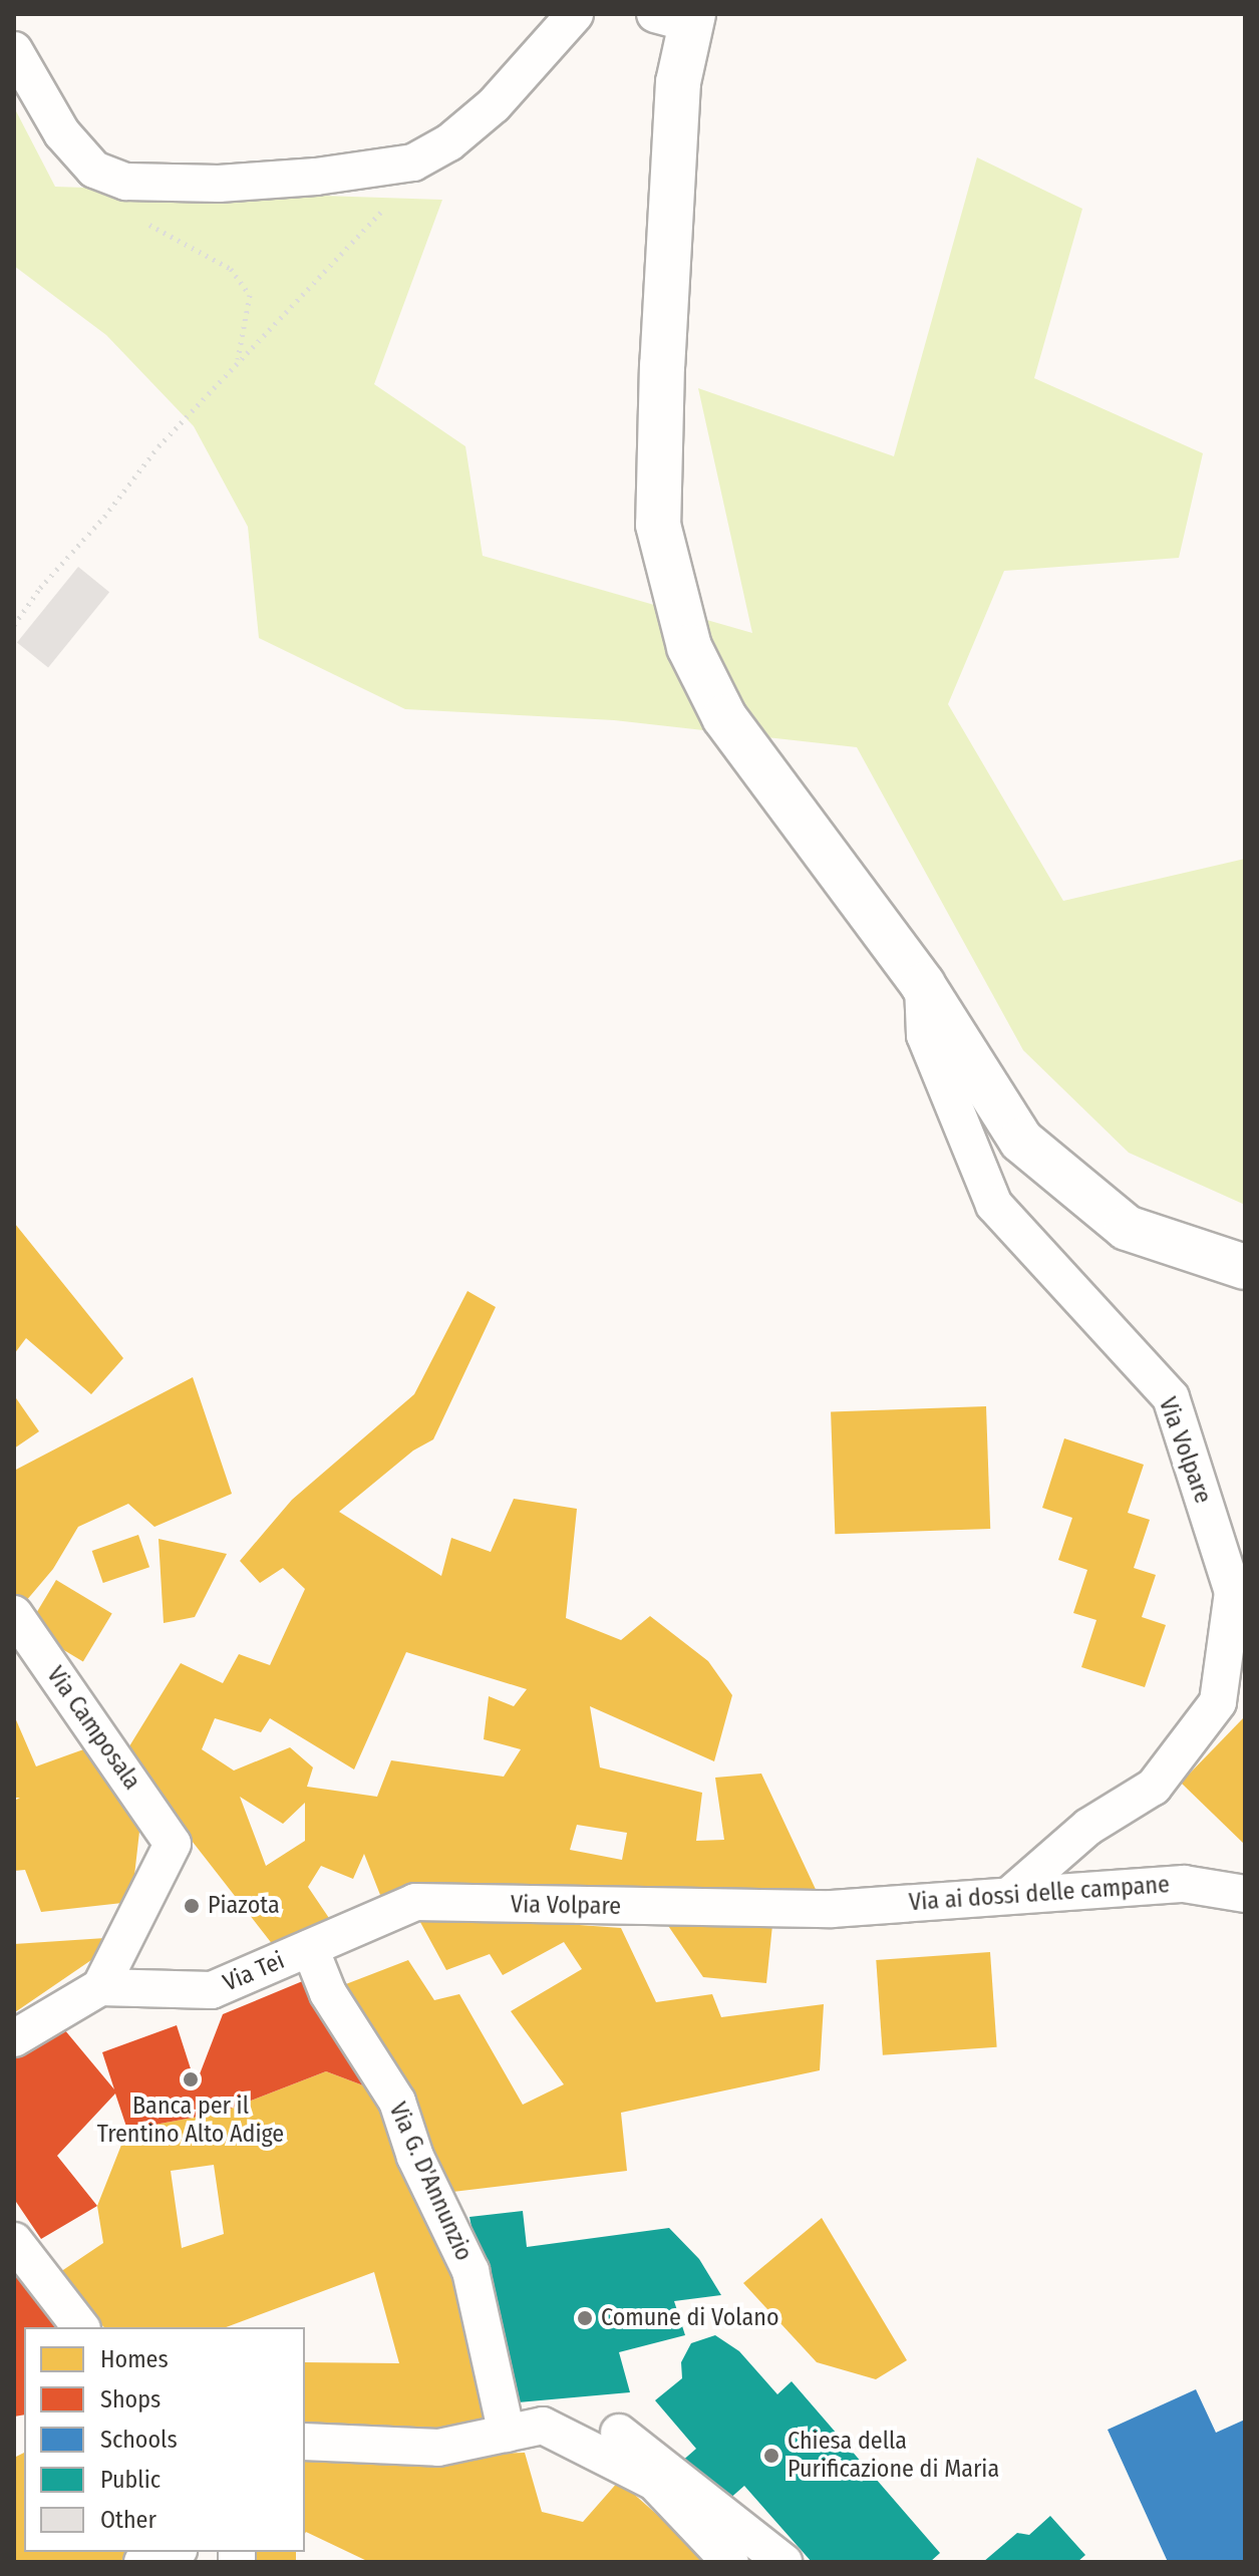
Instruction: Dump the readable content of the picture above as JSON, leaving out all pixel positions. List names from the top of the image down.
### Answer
{
  "streets": {
    "street": [
      "Via Volpare",
      "Via Camposala",
      "Via ai dossi delle campane",
      "Via Tei",
      "Via G. D'Annunzio"
    ]
  },
  "crossings": [
    ["Via Volpare", "Via ai dossi delle campane"],
    ["Via Volpare", "Via Tei"],
    ["Via Volpare", "Via G. D'Annunzio"],
    ["Via Camposala", "Via Tei"],
    ["Via Tei", "Via G. D'Annunzio"]
  ],
  "places": [
    "Piazota",
    "Banca per il Trentino Alto Adige",
    "Comune di Volano",
    "Chiesa della Purificazione di Maria"
  ],
  "legend": [
    "Homes",
    "Shops",
    "Schools",
    "Public",
    "Other"
  ]
}
